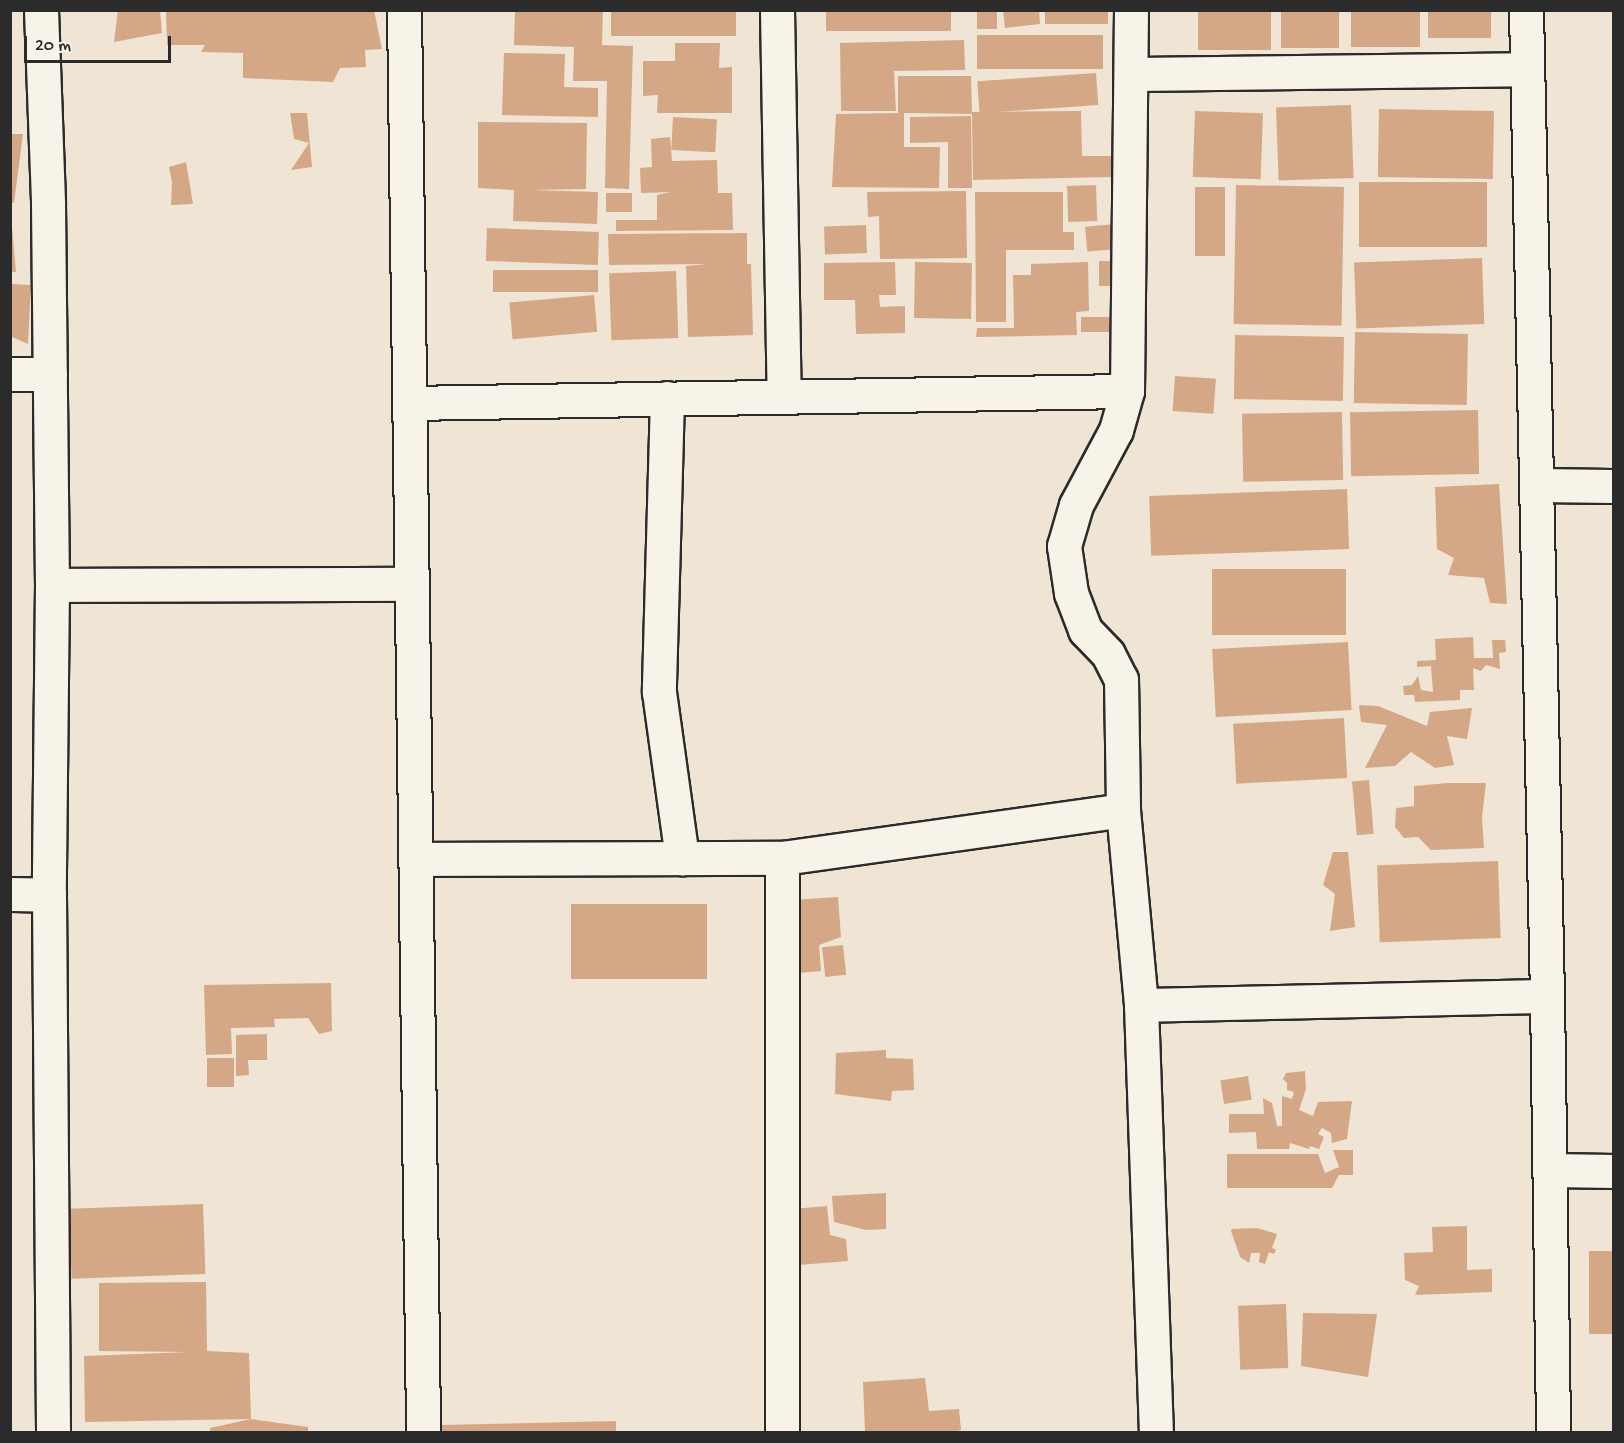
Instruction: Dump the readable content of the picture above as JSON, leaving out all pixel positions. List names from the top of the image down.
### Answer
{
  "scale_bar": "20 m"
}
